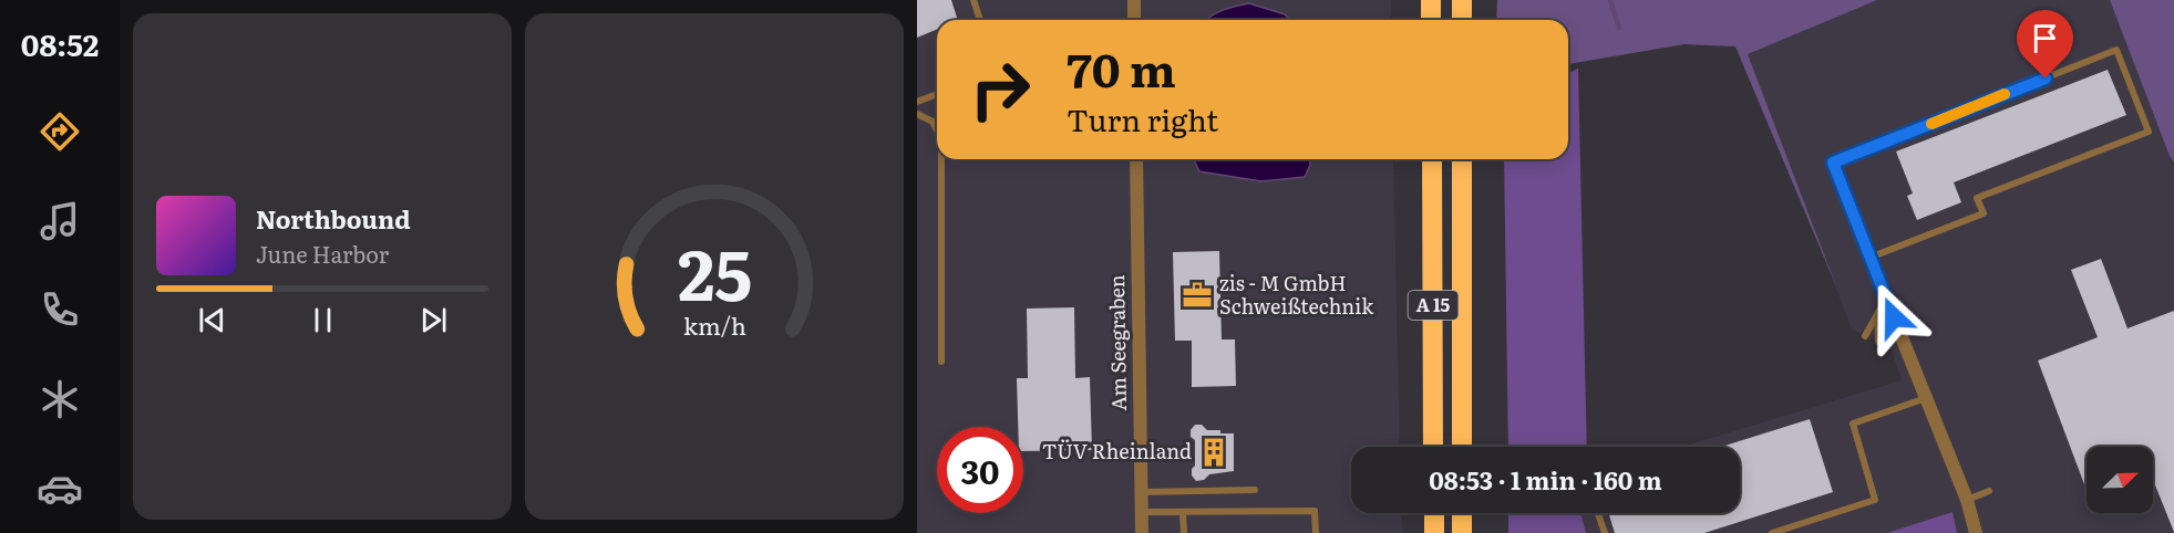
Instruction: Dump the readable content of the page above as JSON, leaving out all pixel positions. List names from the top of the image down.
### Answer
{
  "streets": {
    "highway": ["A 15"],
    "street": ["Am Seegraben"]
  },
  "places": {
    "office": ["zis - M GmbH Schweißtechnik"],
    "building": ["TÜV Rheinland"]
  },
  "north": "top right",
  "page": {
    "tabs": "08:52",
    "turn": ["70 m", "Turn right"],
    "song": ["Northbound", "June Harbor"],
    "limit": "30",
    "trip": "08:53 · 1 min · 160 m",
    "gauge": ["25", "km/h"]
  }
}
